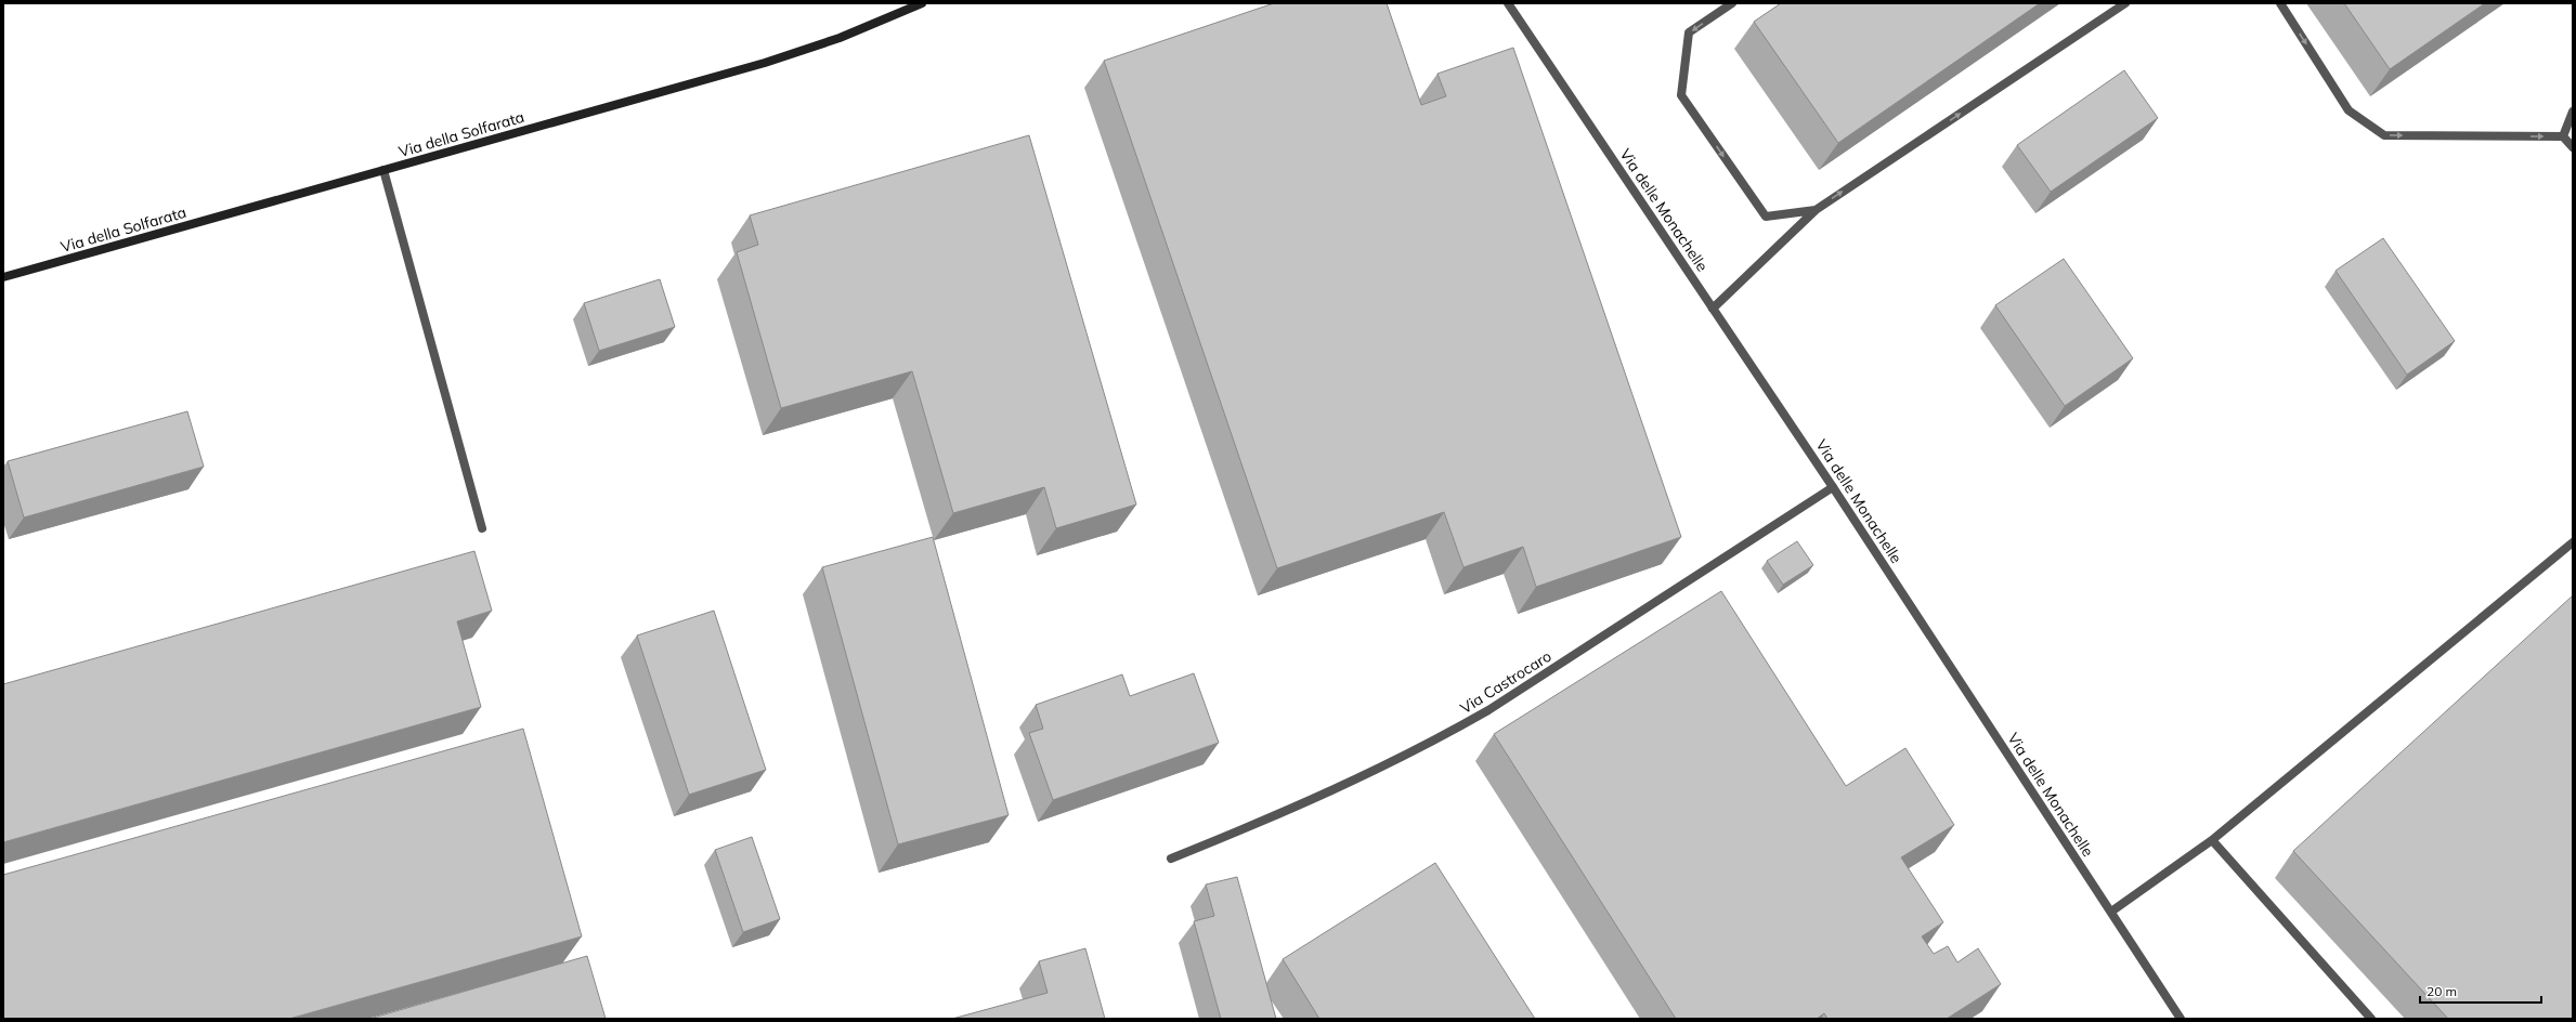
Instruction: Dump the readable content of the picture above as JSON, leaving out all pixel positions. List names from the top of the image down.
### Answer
{
  "streets": {
    "main road": ["Via della Solfarata"],
    "street": ["Via delle Monachelle", "Via Castrocaro"]
  },
  "crossings": [
    ["Via delle Monachelle", "Via Castrocaro"]
  ],
  "scale_bar": "20 m"
}
